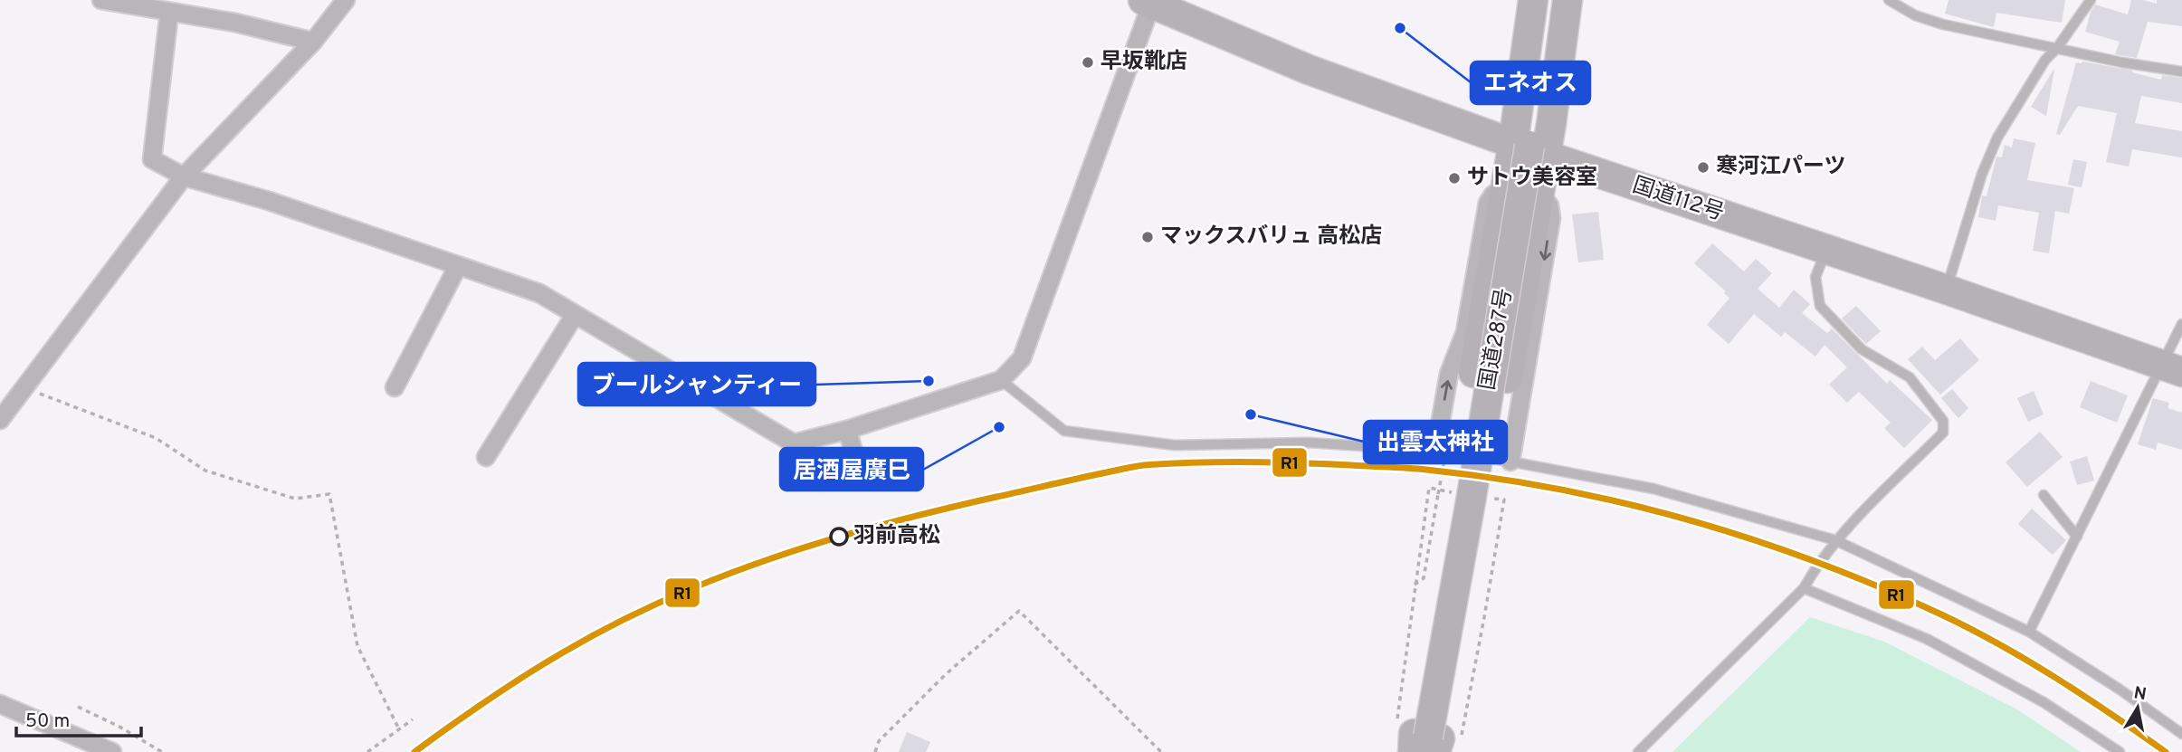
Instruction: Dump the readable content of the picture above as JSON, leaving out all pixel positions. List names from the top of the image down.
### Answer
{
  "streets": {
    "highway": ["国道112号", "国道287号"]
  },
  "places": [
    "エネオス",
    "早坂靴店",
    "寒河江パーツ",
    "サトウ美容室",
    "マックスバリュ 高松店",
    "ブールシャンティー",
    "出雲太神社",
    "居酒屋廣巳",
    "羽前高松"
  ],
  "lines": ["transit line R1"],
  "scale_bar": "50 m",
  "north": "top"
}
